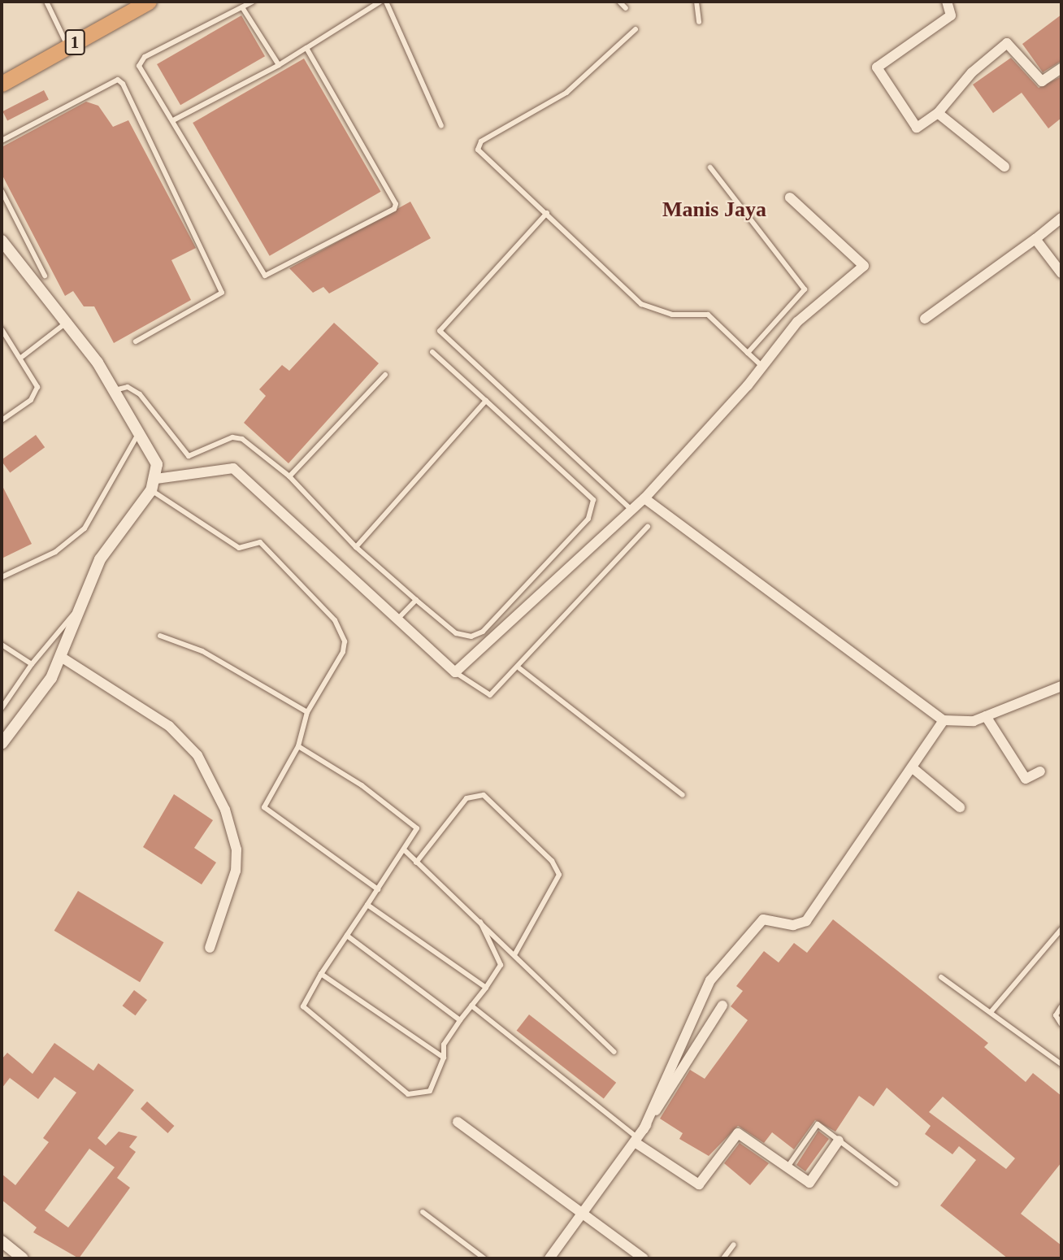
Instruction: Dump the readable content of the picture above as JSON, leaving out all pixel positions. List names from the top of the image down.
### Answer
{
  "streets": {
    "highway": ["1"]
  },
  "districts": ["Manis Jaya"]
}
